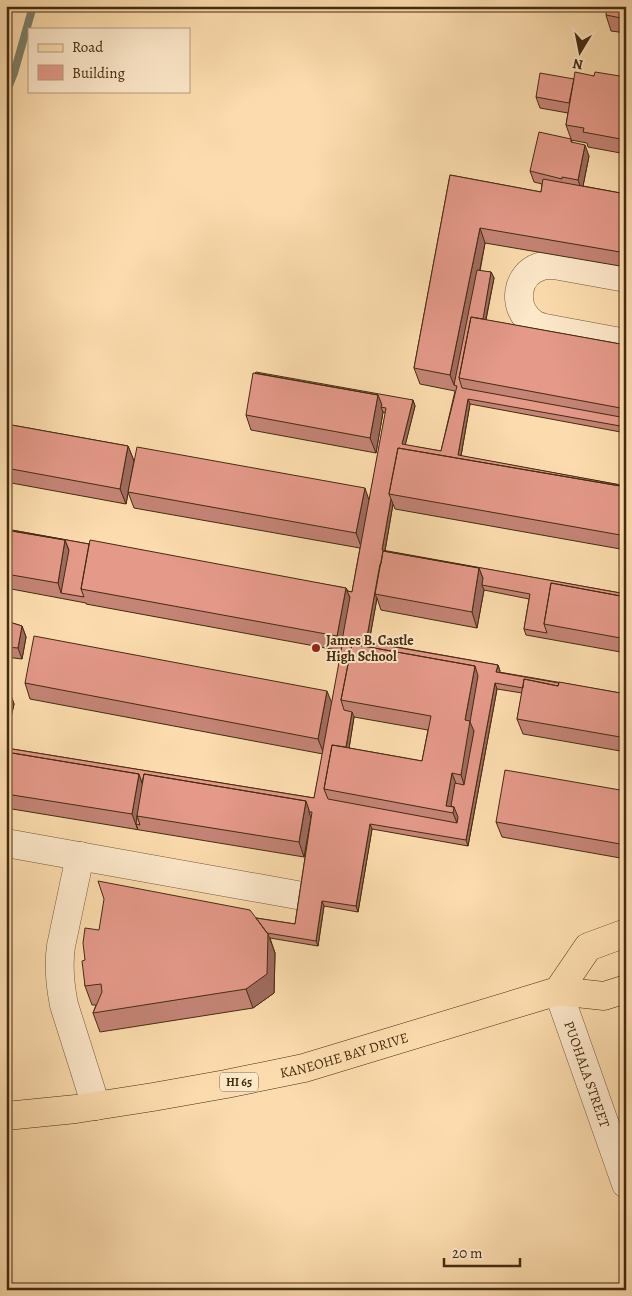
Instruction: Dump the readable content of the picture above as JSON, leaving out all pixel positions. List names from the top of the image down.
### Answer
{
  "streets": {
    "main road": ["KANEOHE BAY DRIVE", "HI 65"],
    "street": ["PUOHALA STREET"]
  },
  "crossings": [
    ["KANEOHE BAY DRIVE", "PUOHALA STREET"]
  ],
  "places": ["James B. Castle High School"],
  "legend": ["Road", "Building"],
  "scale_bar": "20 m",
  "north": "bottom"
}
